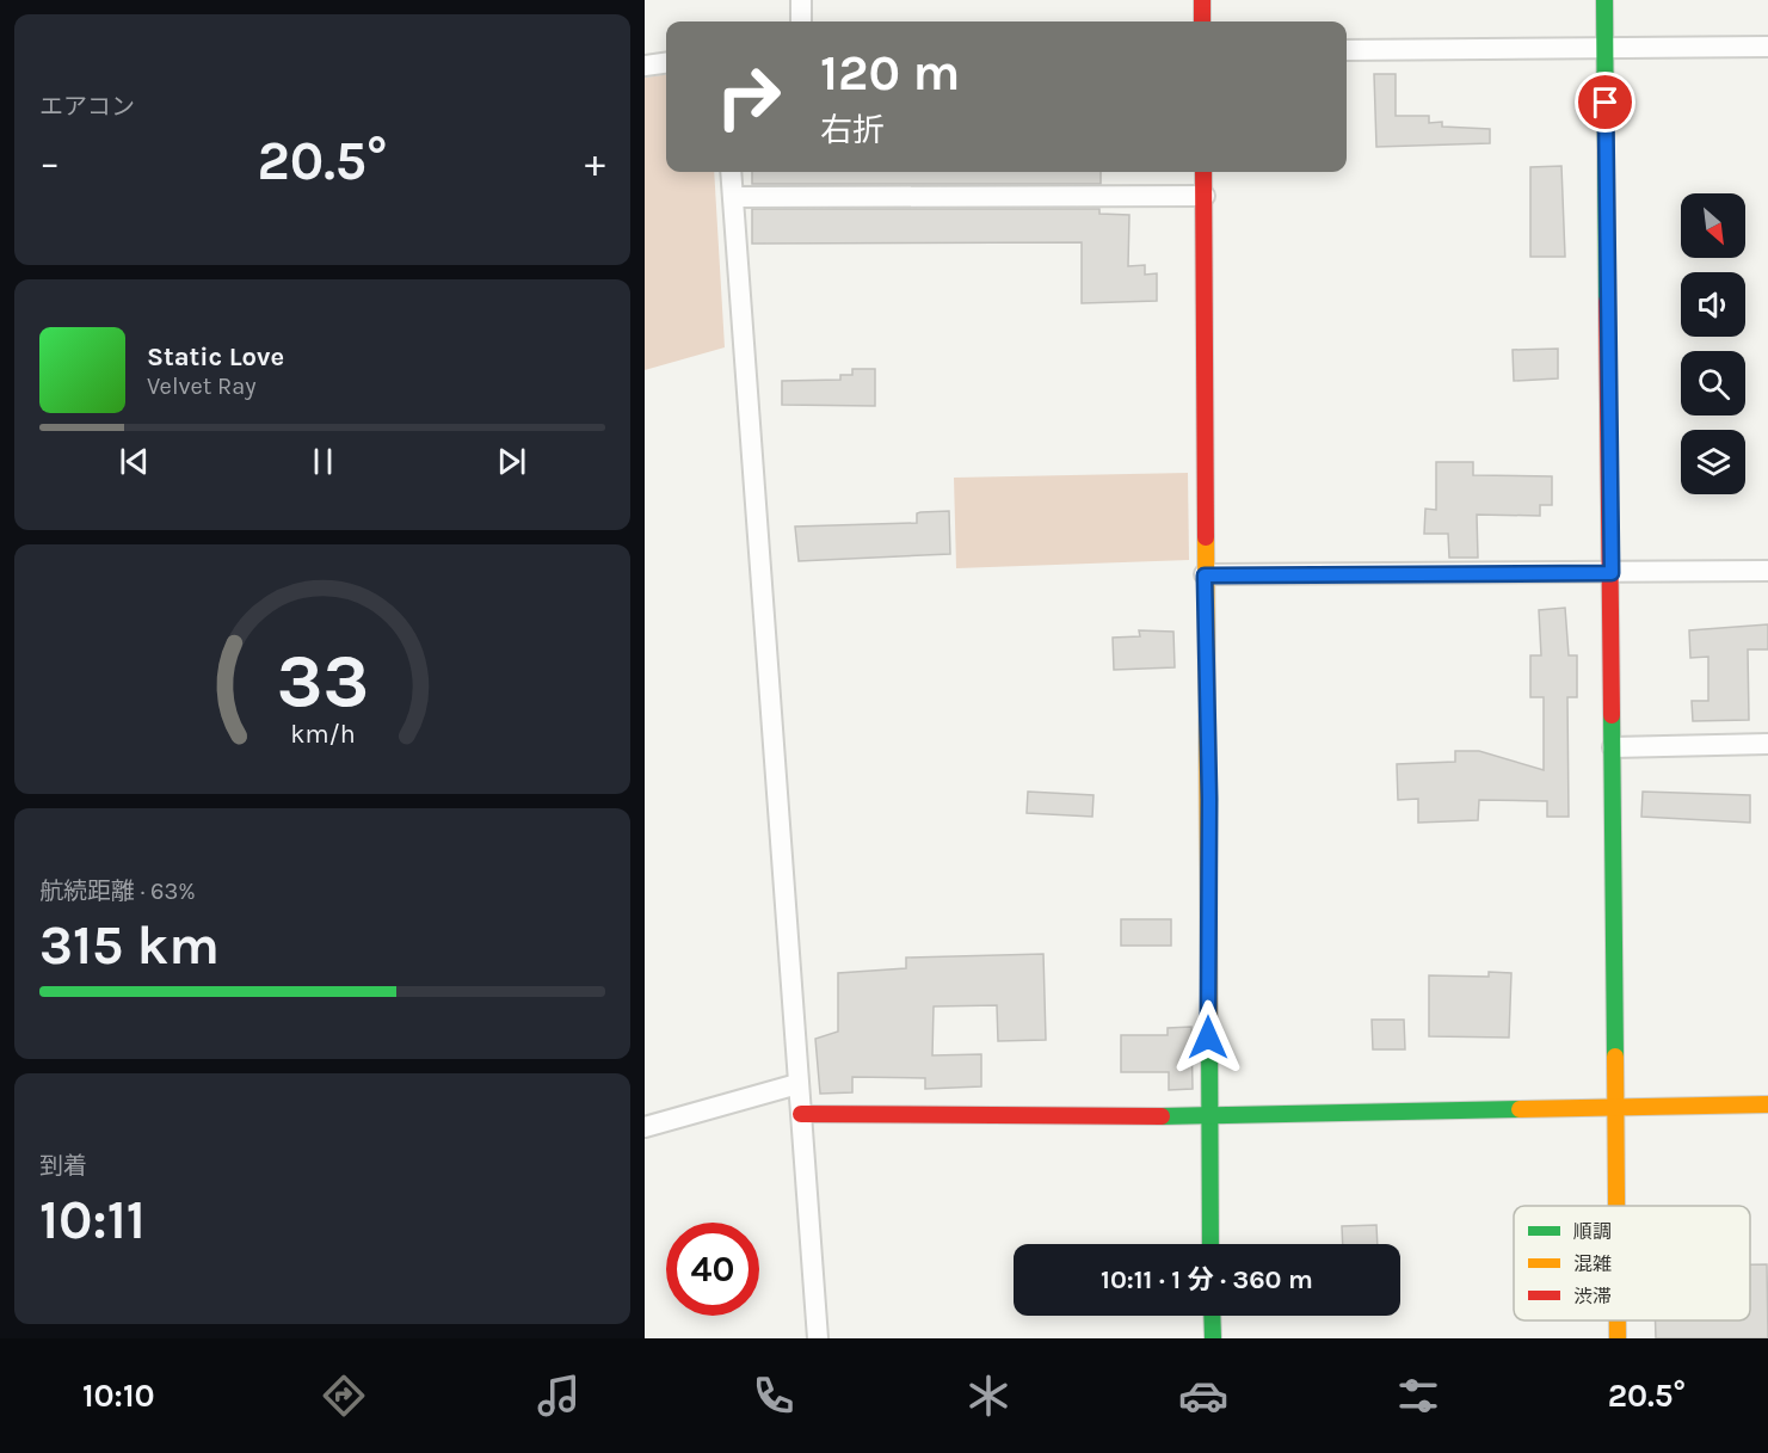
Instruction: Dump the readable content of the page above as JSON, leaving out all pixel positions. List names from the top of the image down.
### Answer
{
  "legend": ["順調", "混雑", "渋滞"],
  "north": "bottom right",
  "page": {
    "tile": [
      "エアコン",
      ["航続距離 · 63%", "315 km"],
      ["到着", "10:11"]
    ],
    "turn": ["120 m", "右折"],
    "heat": ["−", "20.5°", "+"],
    "song": ["Static Love", "Velvet Ray"],
    "limit": "40",
    "trip": "10:11 · 1 分 · 360 m",
    "tabs": ["10:10", "20.5°"],
    "gauge": ["33", "km/h"]
  }
}
